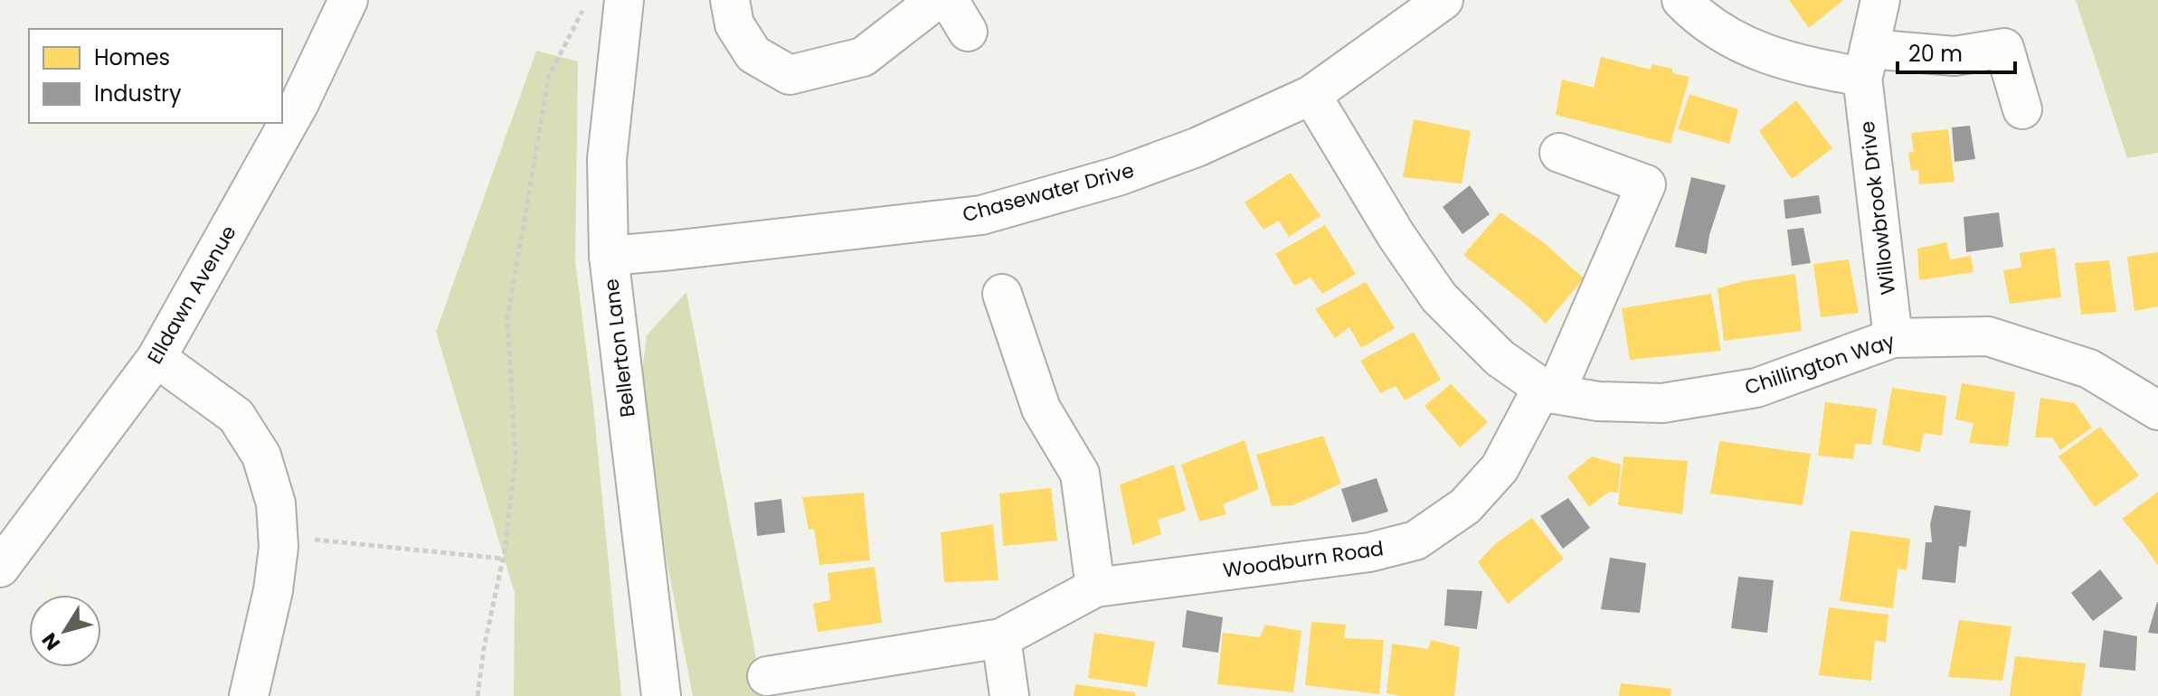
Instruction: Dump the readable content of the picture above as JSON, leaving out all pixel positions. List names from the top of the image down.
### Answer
{
  "streets": {
    "street": [
      "Chasewater Drive",
      "Willowbrook Drive",
      "Elldawn Avenue",
      "Bellerton Lane",
      "Chillington Way",
      "Woodburn Road"
    ]
  },
  "crossings": [
    ["Chasewater Drive", "Bellerton Lane"],
    ["Chasewater Drive", "Chillington Way"],
    ["Willowbrook Drive", "Chillington Way"],
    ["Chillington Way", "Woodburn Road"]
  ],
  "legend": ["Homes", "Industry"],
  "scale_bar": "20 m",
  "north": "bottom left"
}
